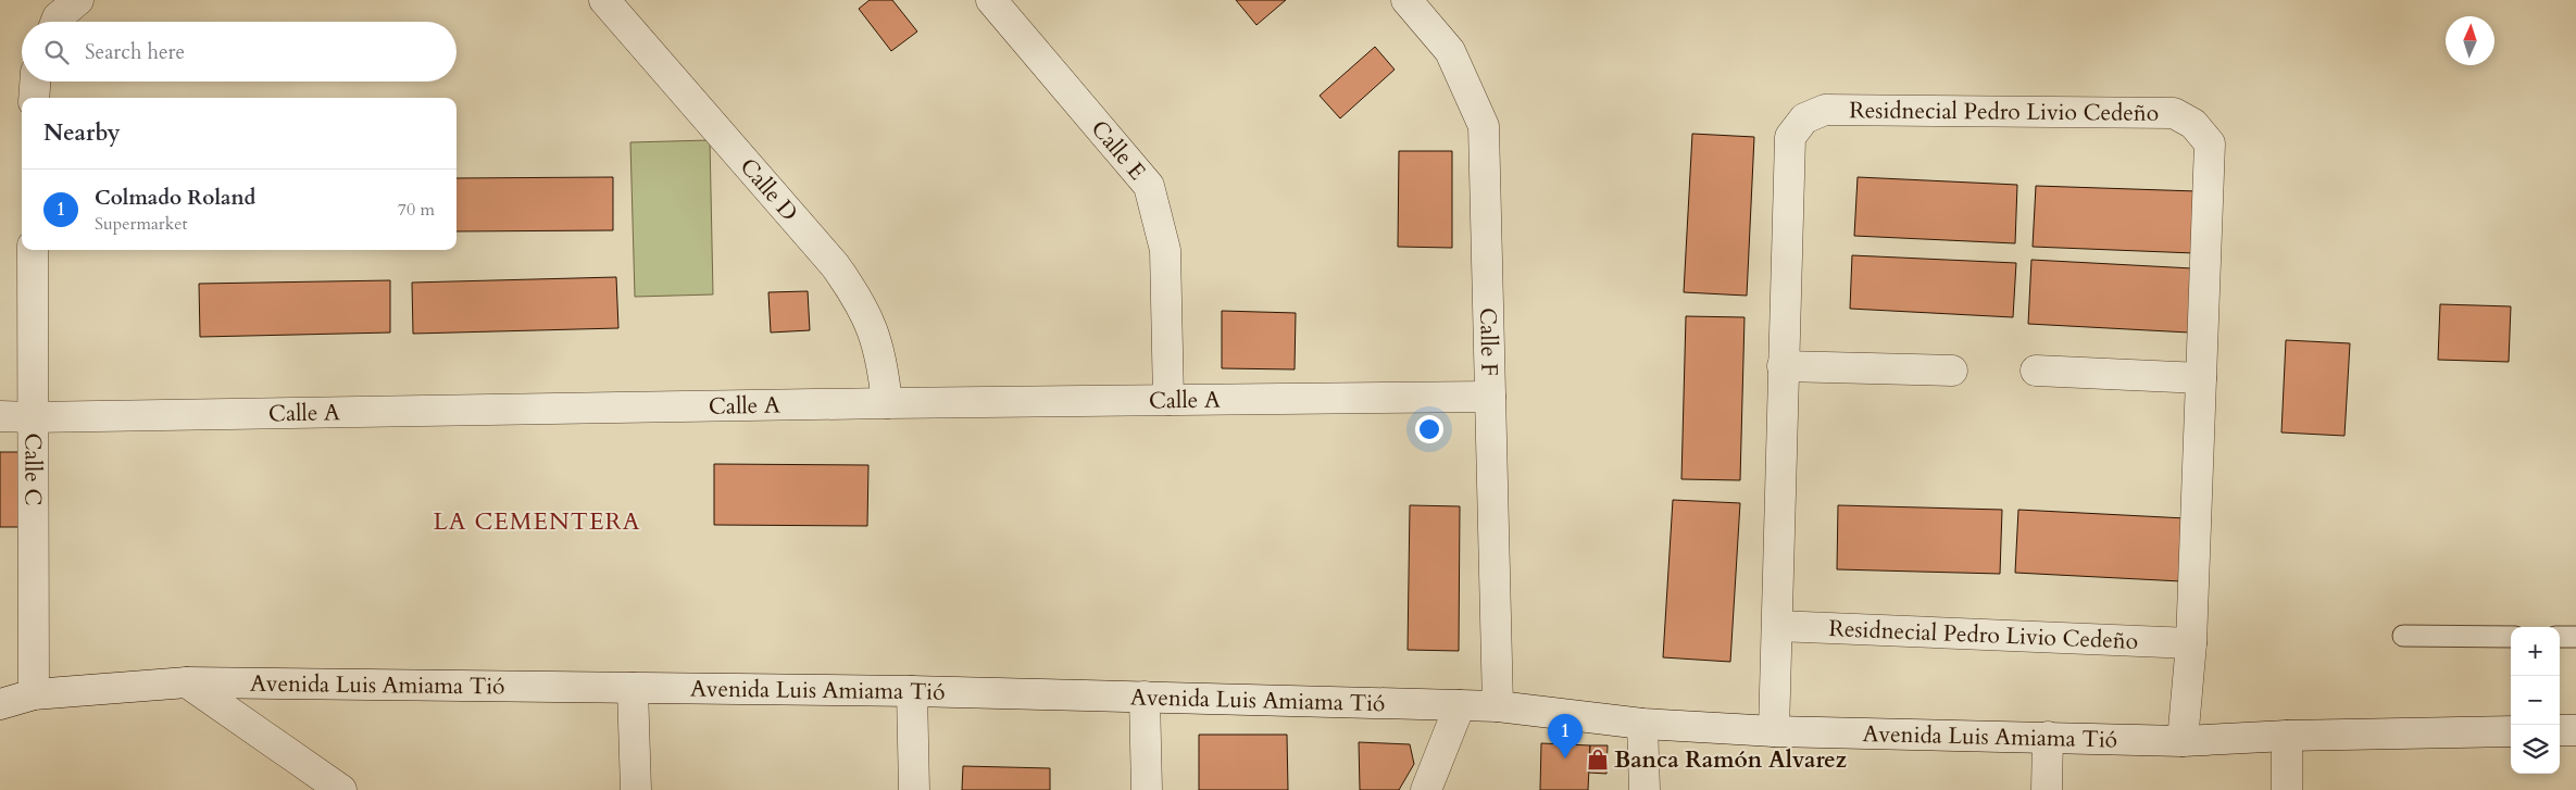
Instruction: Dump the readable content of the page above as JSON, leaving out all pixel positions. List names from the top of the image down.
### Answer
{
  "streets": {
    "street": [
      "Residnecial Pedro Livio Cedeño",
      "Calle E",
      "Calle D",
      "Calle F",
      "Calle A",
      "Calle C",
      "Avenida Luis Amiama Tió"
    ]
  },
  "crossings": [
    ["Residnecial Pedro Livio Cedeño", "Avenida Luis Amiama Tió"],
    ["Calle E", "Calle A"],
    ["Calle D", "Calle A"],
    ["Calle F", "Calle A"],
    ["Calle F", "Avenida Luis Amiama Tió"],
    ["Calle A", "Calle C"],
    ["Calle C", "Avenida Luis Amiama Tió"]
  ],
  "districts": ["LA CEMENTERA"],
  "places": {
    "shop": ["Banca Ramón Alvarez"]
  },
  "north": "top",
  "page": {
    "search": "Search here",
    "heading": "Nearby",
    "list": [
      {
        "mark": "1",
        "name": "Colmado Roland",
        "note": "Supermarket",
        "value": "70 m"
      }
    ],
    "map_buttons": ["+", "−"],
    "pins": "1"
  }
}
